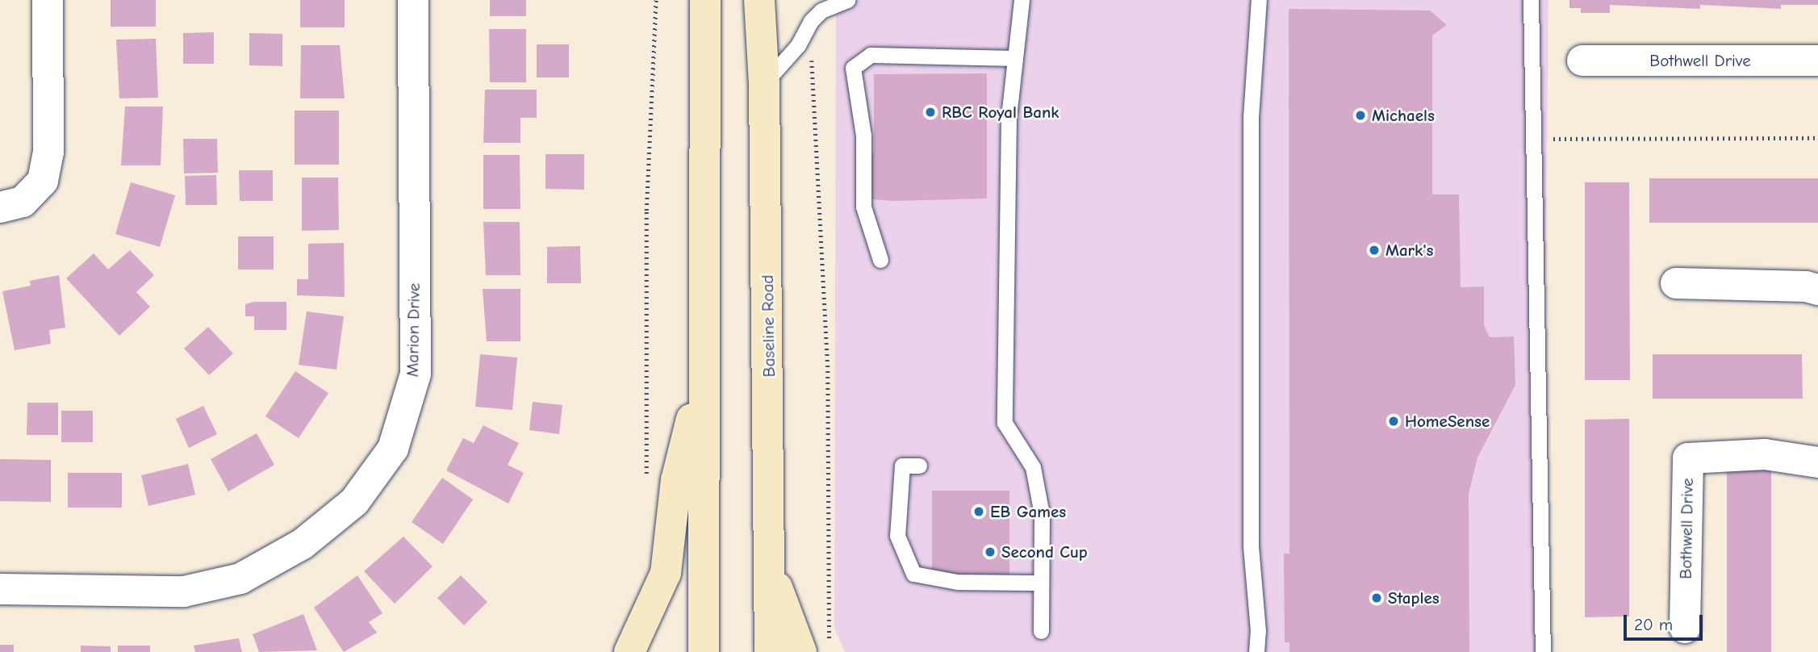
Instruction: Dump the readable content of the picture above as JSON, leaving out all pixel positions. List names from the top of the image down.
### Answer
{
  "streets": {
    "main road": ["Baseline Road"],
    "street": ["Bothwell Drive", "Marion Drive"]
  },
  "places": [
    "RBC Royal Bank",
    "Michaels",
    "Mark's",
    "HomeSense",
    "EB Games",
    "Second Cup",
    "Staples"
  ],
  "scale_bar": "20 m"
}
